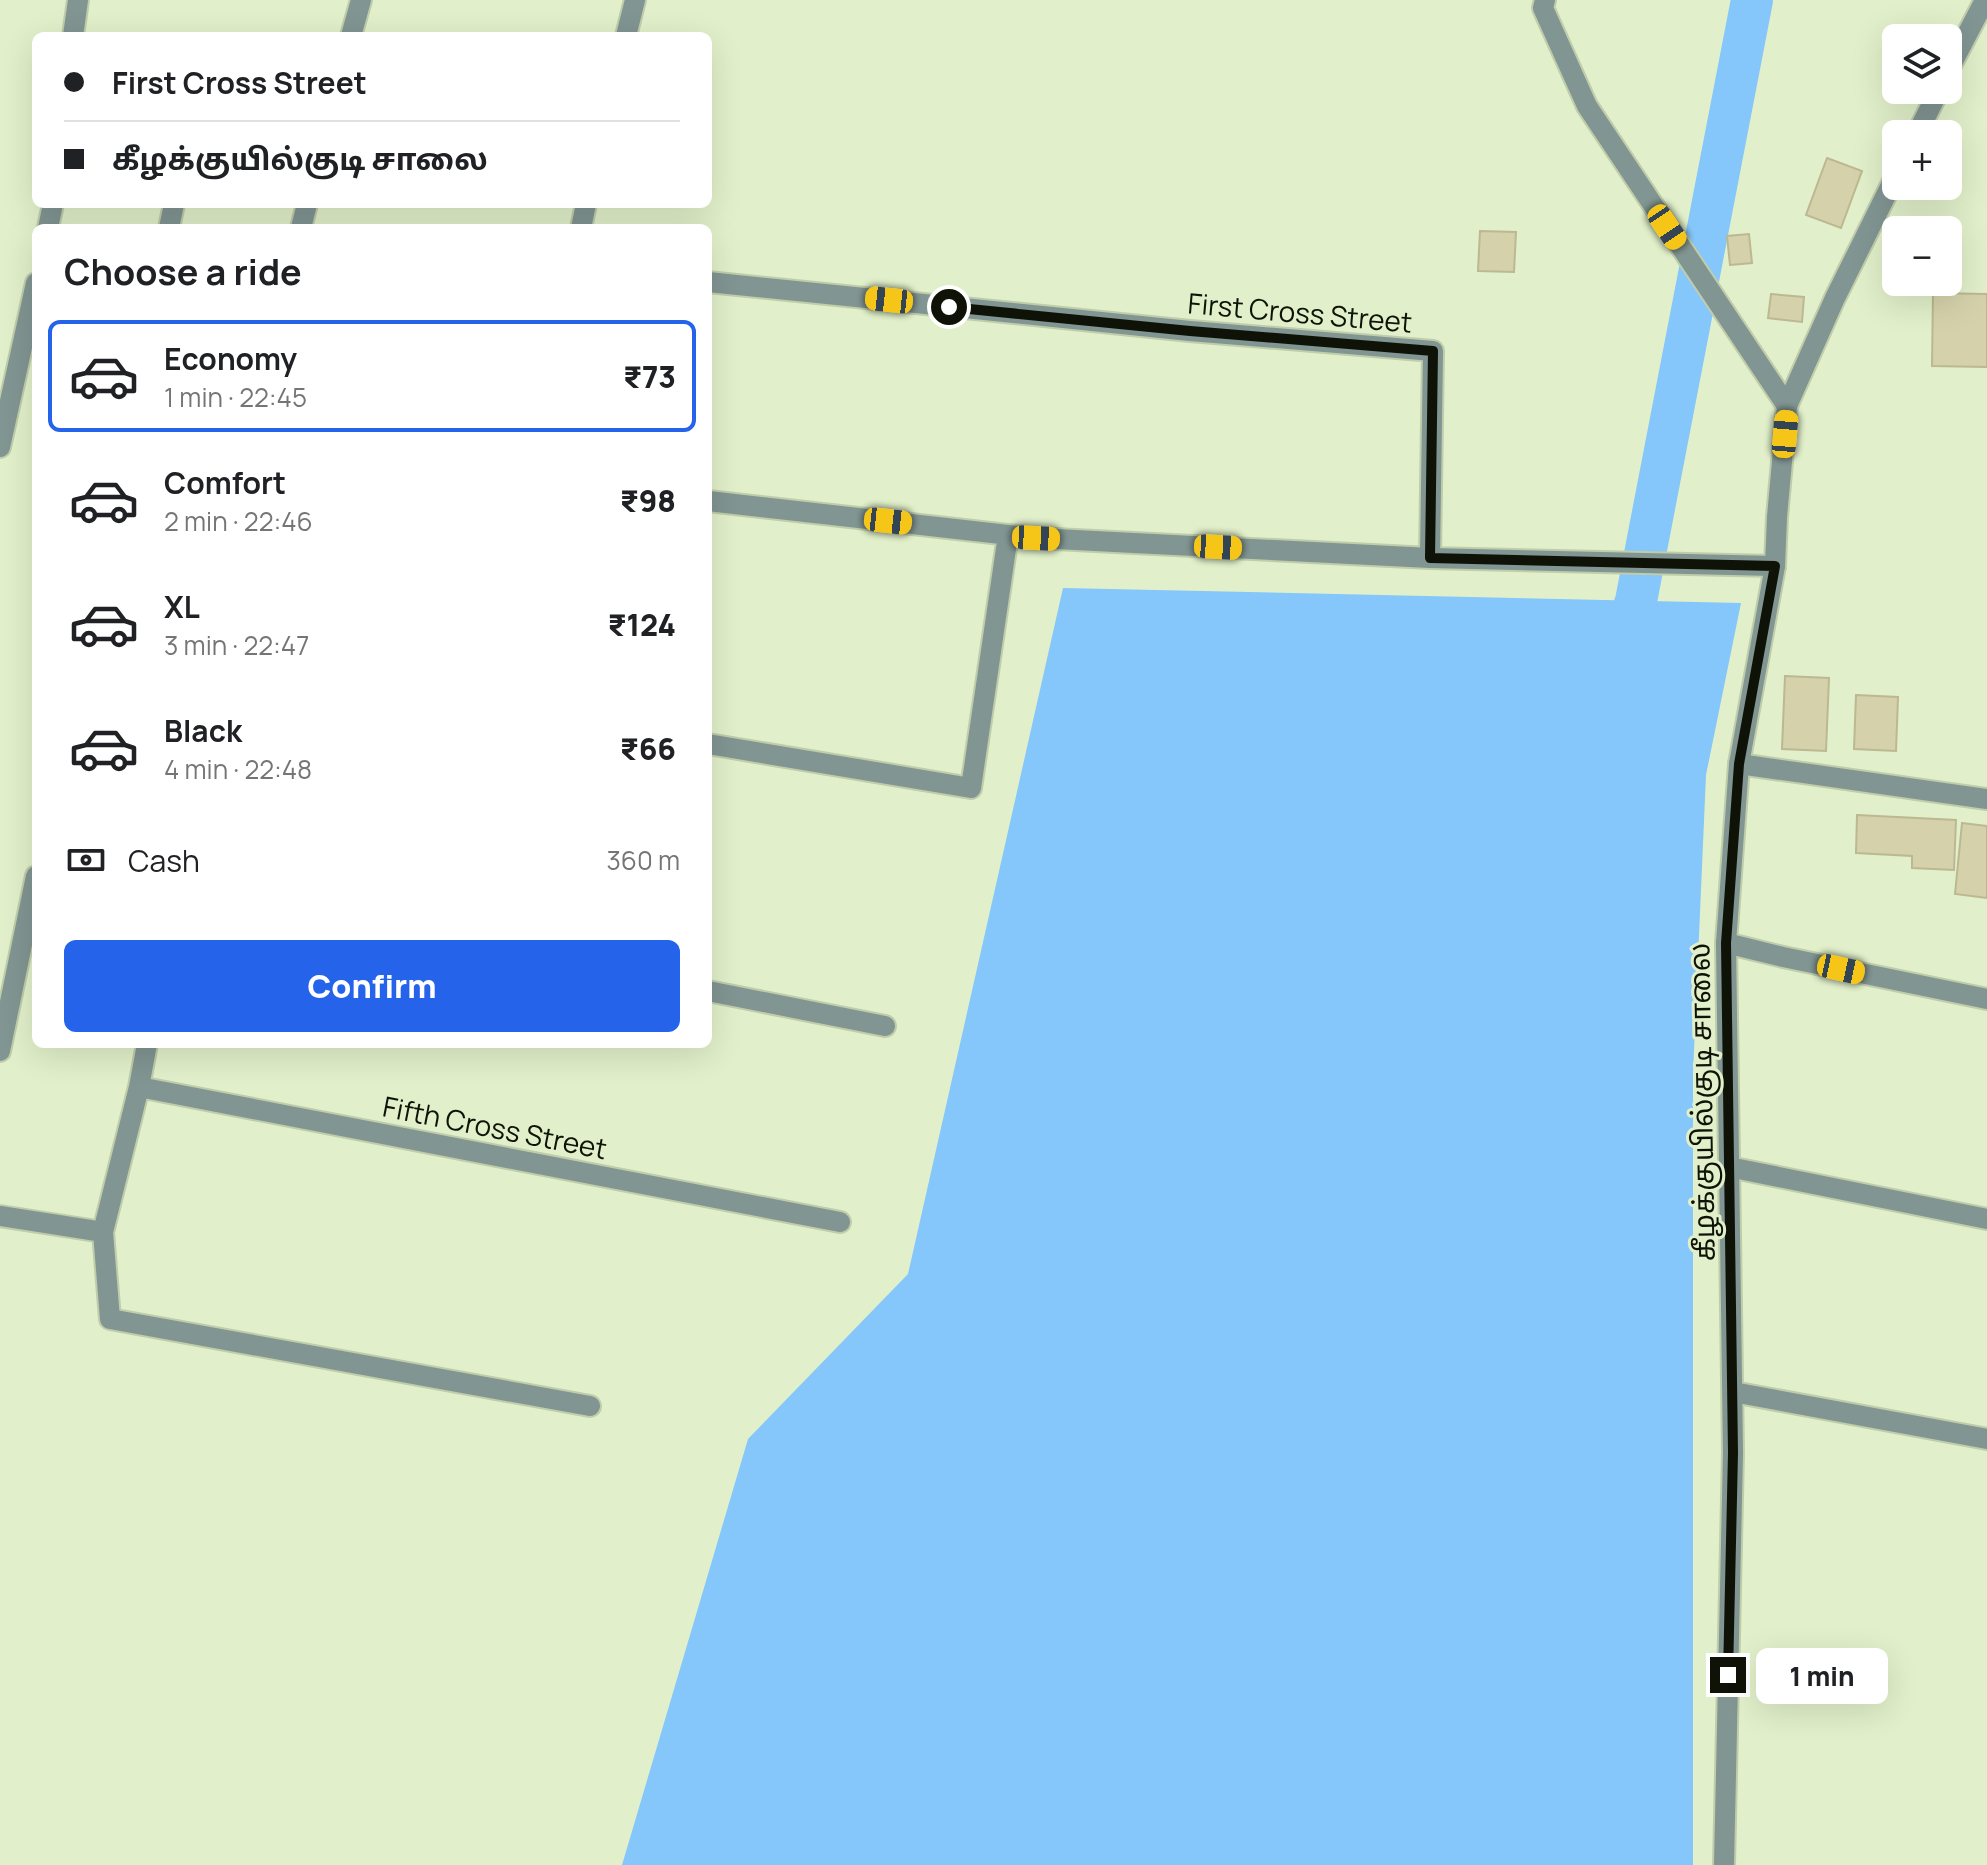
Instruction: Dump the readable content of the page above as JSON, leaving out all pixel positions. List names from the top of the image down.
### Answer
{
  "streets": {
    "street": ["First Cross Street", "கீழக்குயில்குடி சாலை", "Fifth Cross Street"]
  },
  "page": {
    "map_buttons": ["+", "−"],
    "banner": ["First Cross Street", "கீழக்குயில்குடி சாலை"],
    "heading": "Choose a ride",
    "list": [
      {
        "name": "Economy",
        "note": "1 min · 22:45",
        "value": "₹73"
      },
      {
        "name": "Comfort",
        "note": "2 min · 22:46",
        "value": "₹98"
      },
      {
        "name": "XL",
        "note": "3 min · 22:47",
        "value": "₹124"
      },
      {
        "name": "Black",
        "note": "4 min · 22:48",
        "value": "₹66"
      }
    ],
    "pay": ["Cash", "360 m"],
    "buttons": "Confirm",
    "bubble": "1 min"
  }
}
